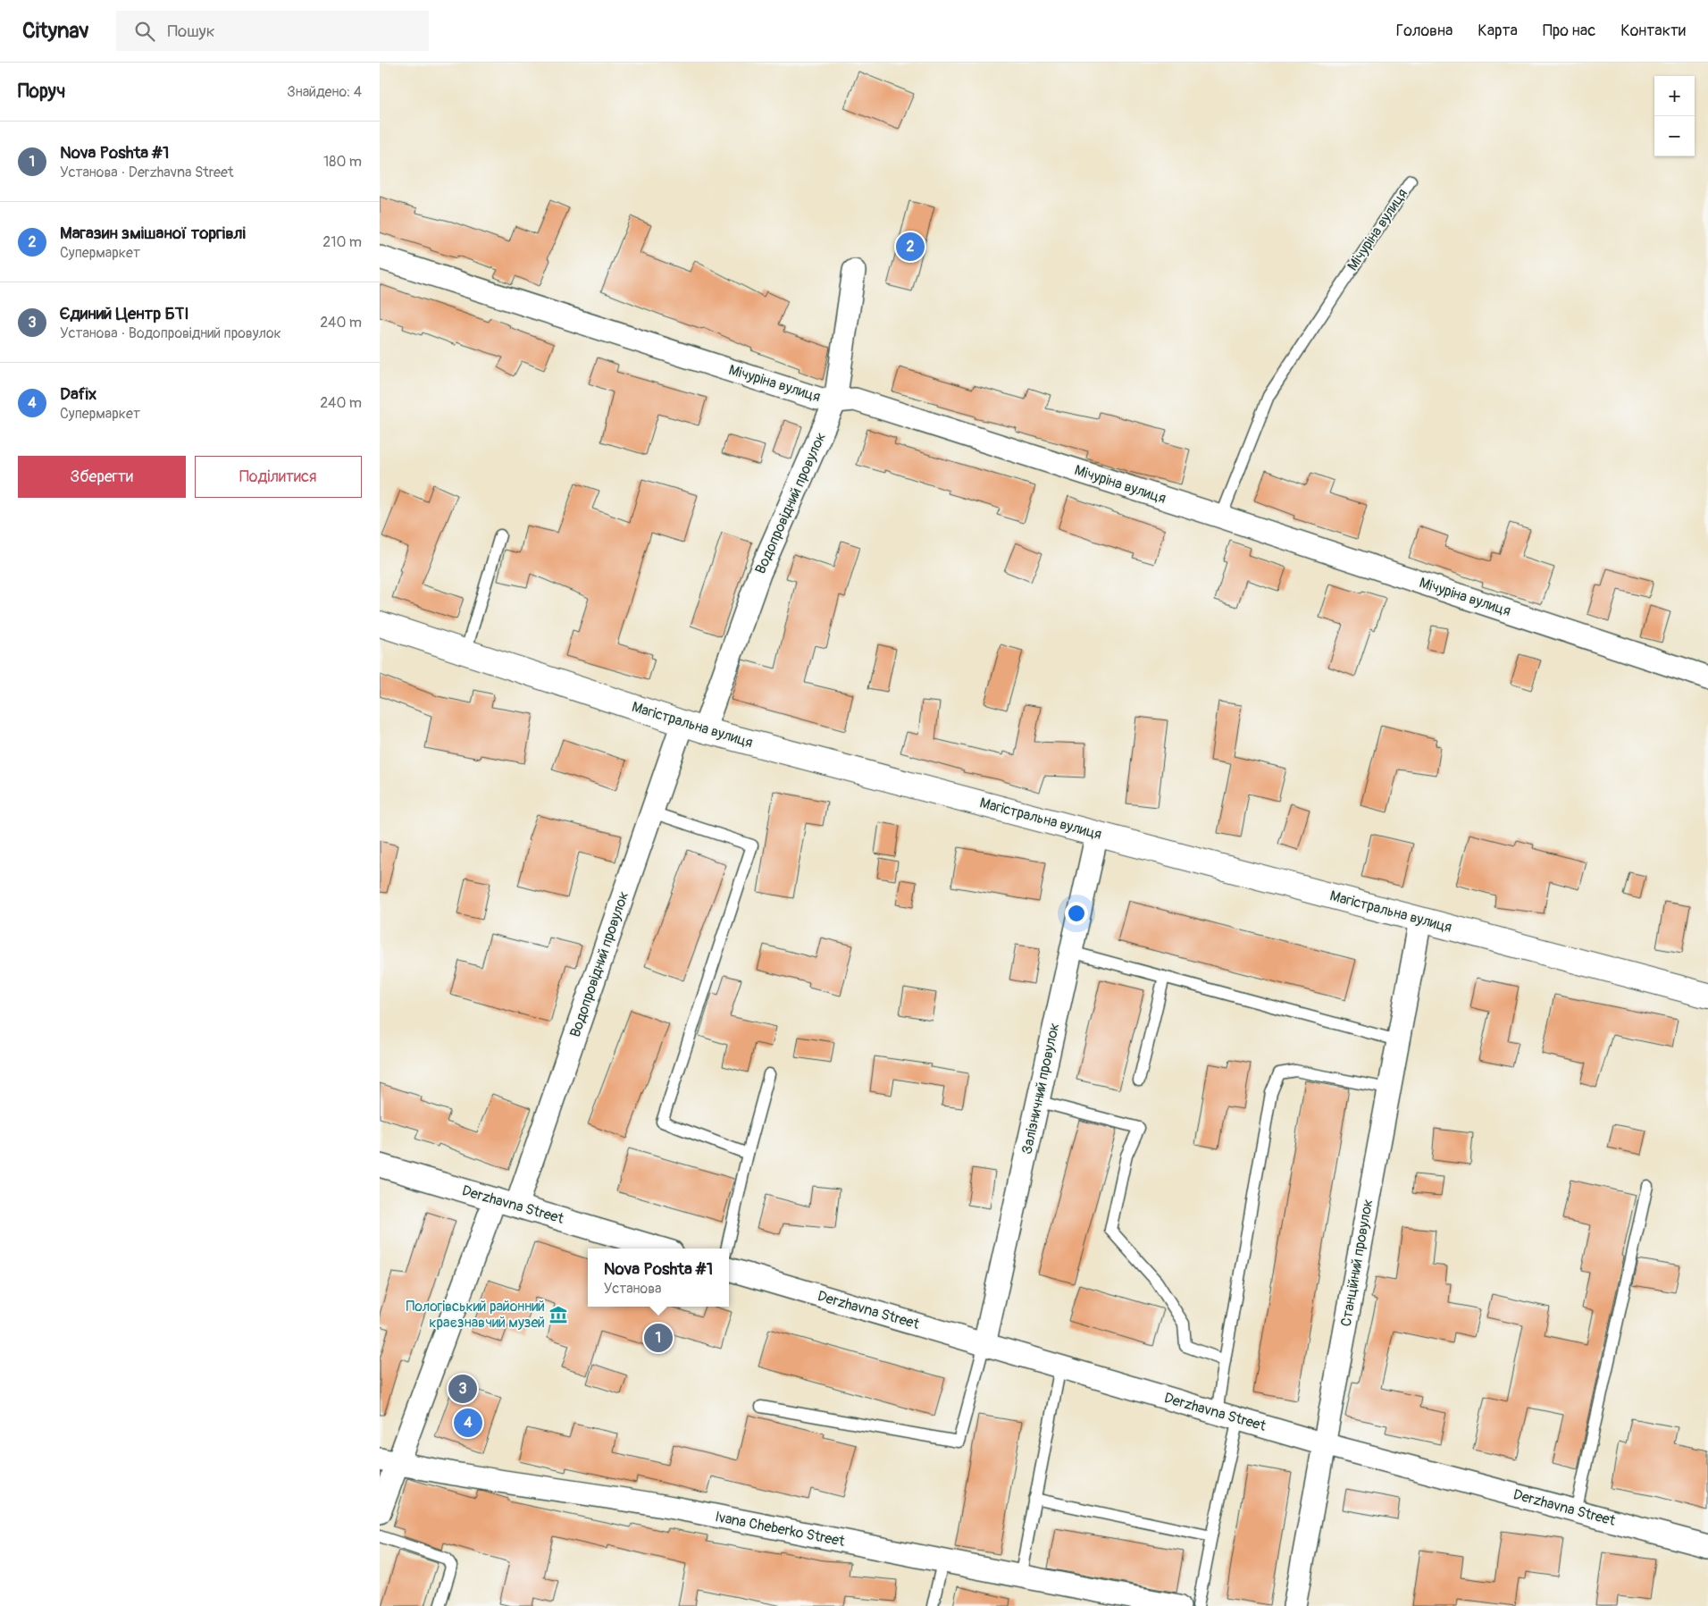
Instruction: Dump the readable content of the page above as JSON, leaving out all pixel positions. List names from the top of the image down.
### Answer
{
  "streets": {
    "main road": ["Магістральна вулиця"],
    "street": [
      "Мічуріна вулиця",
      "Водопровідний провулок",
      "Залізничний провулок",
      "Derzhavna Street",
      "Станційний провулок",
      "Ivana Cheberko Street"
    ]
  },
  "crossings": [
    ["Мічуріна вулиця", "Водопровідний провулок"],
    ["Водопровідний провулок", "Магістральна вулиця"],
    ["Водопровідний провулок", "Derzhavna Street"],
    ["Магістральна вулиця", "Залізничний провулок"],
    ["Магістральна вулиця", "Станційний провулок"],
    ["Залізничний провулок", "Derzhavna Street"],
    ["Derzhavna Street", "Станційний провулок"]
  ],
  "places": {
    "museum": ["Пологівський районний краєзнавчий музей"]
  },
  "page": {
    "header": "Citynav",
    "search": "Пошук",
    "nav": [
      "Головна",
      "Карта",
      "Про нас",
      "Контакти"
    ],
    "heading": ["Поруч", "Знайдено: 4"],
    "map_buttons": ["+", "−"],
    "list": [
      {
        "mark": "1",
        "name": "Nova Poshta #1",
        "note": "Установа · Derzhavna Street",
        "value": "180 m"
      },
      {
        "mark": "2",
        "name": "Магазин змішаної торгівлі",
        "note": "Супермаркет",
        "value": "210 m"
      },
      {
        "mark": "3",
        "name": "Єдиний Центр БТІ",
        "note": "Установа · Водопровідний провулок",
        "value": "240 m"
      },
      {
        "mark": "4",
        "name": "Dafix",
        "note": "Супермаркет",
        "value": "240 m"
      }
    ],
    "pins": [
      "2",
      "1",
      "3",
      "4"
    ],
    "buttons": ["Зберегти", "Поділитися"],
    "popup": ["Nova Poshta #1", "Установа"]
  }
}
